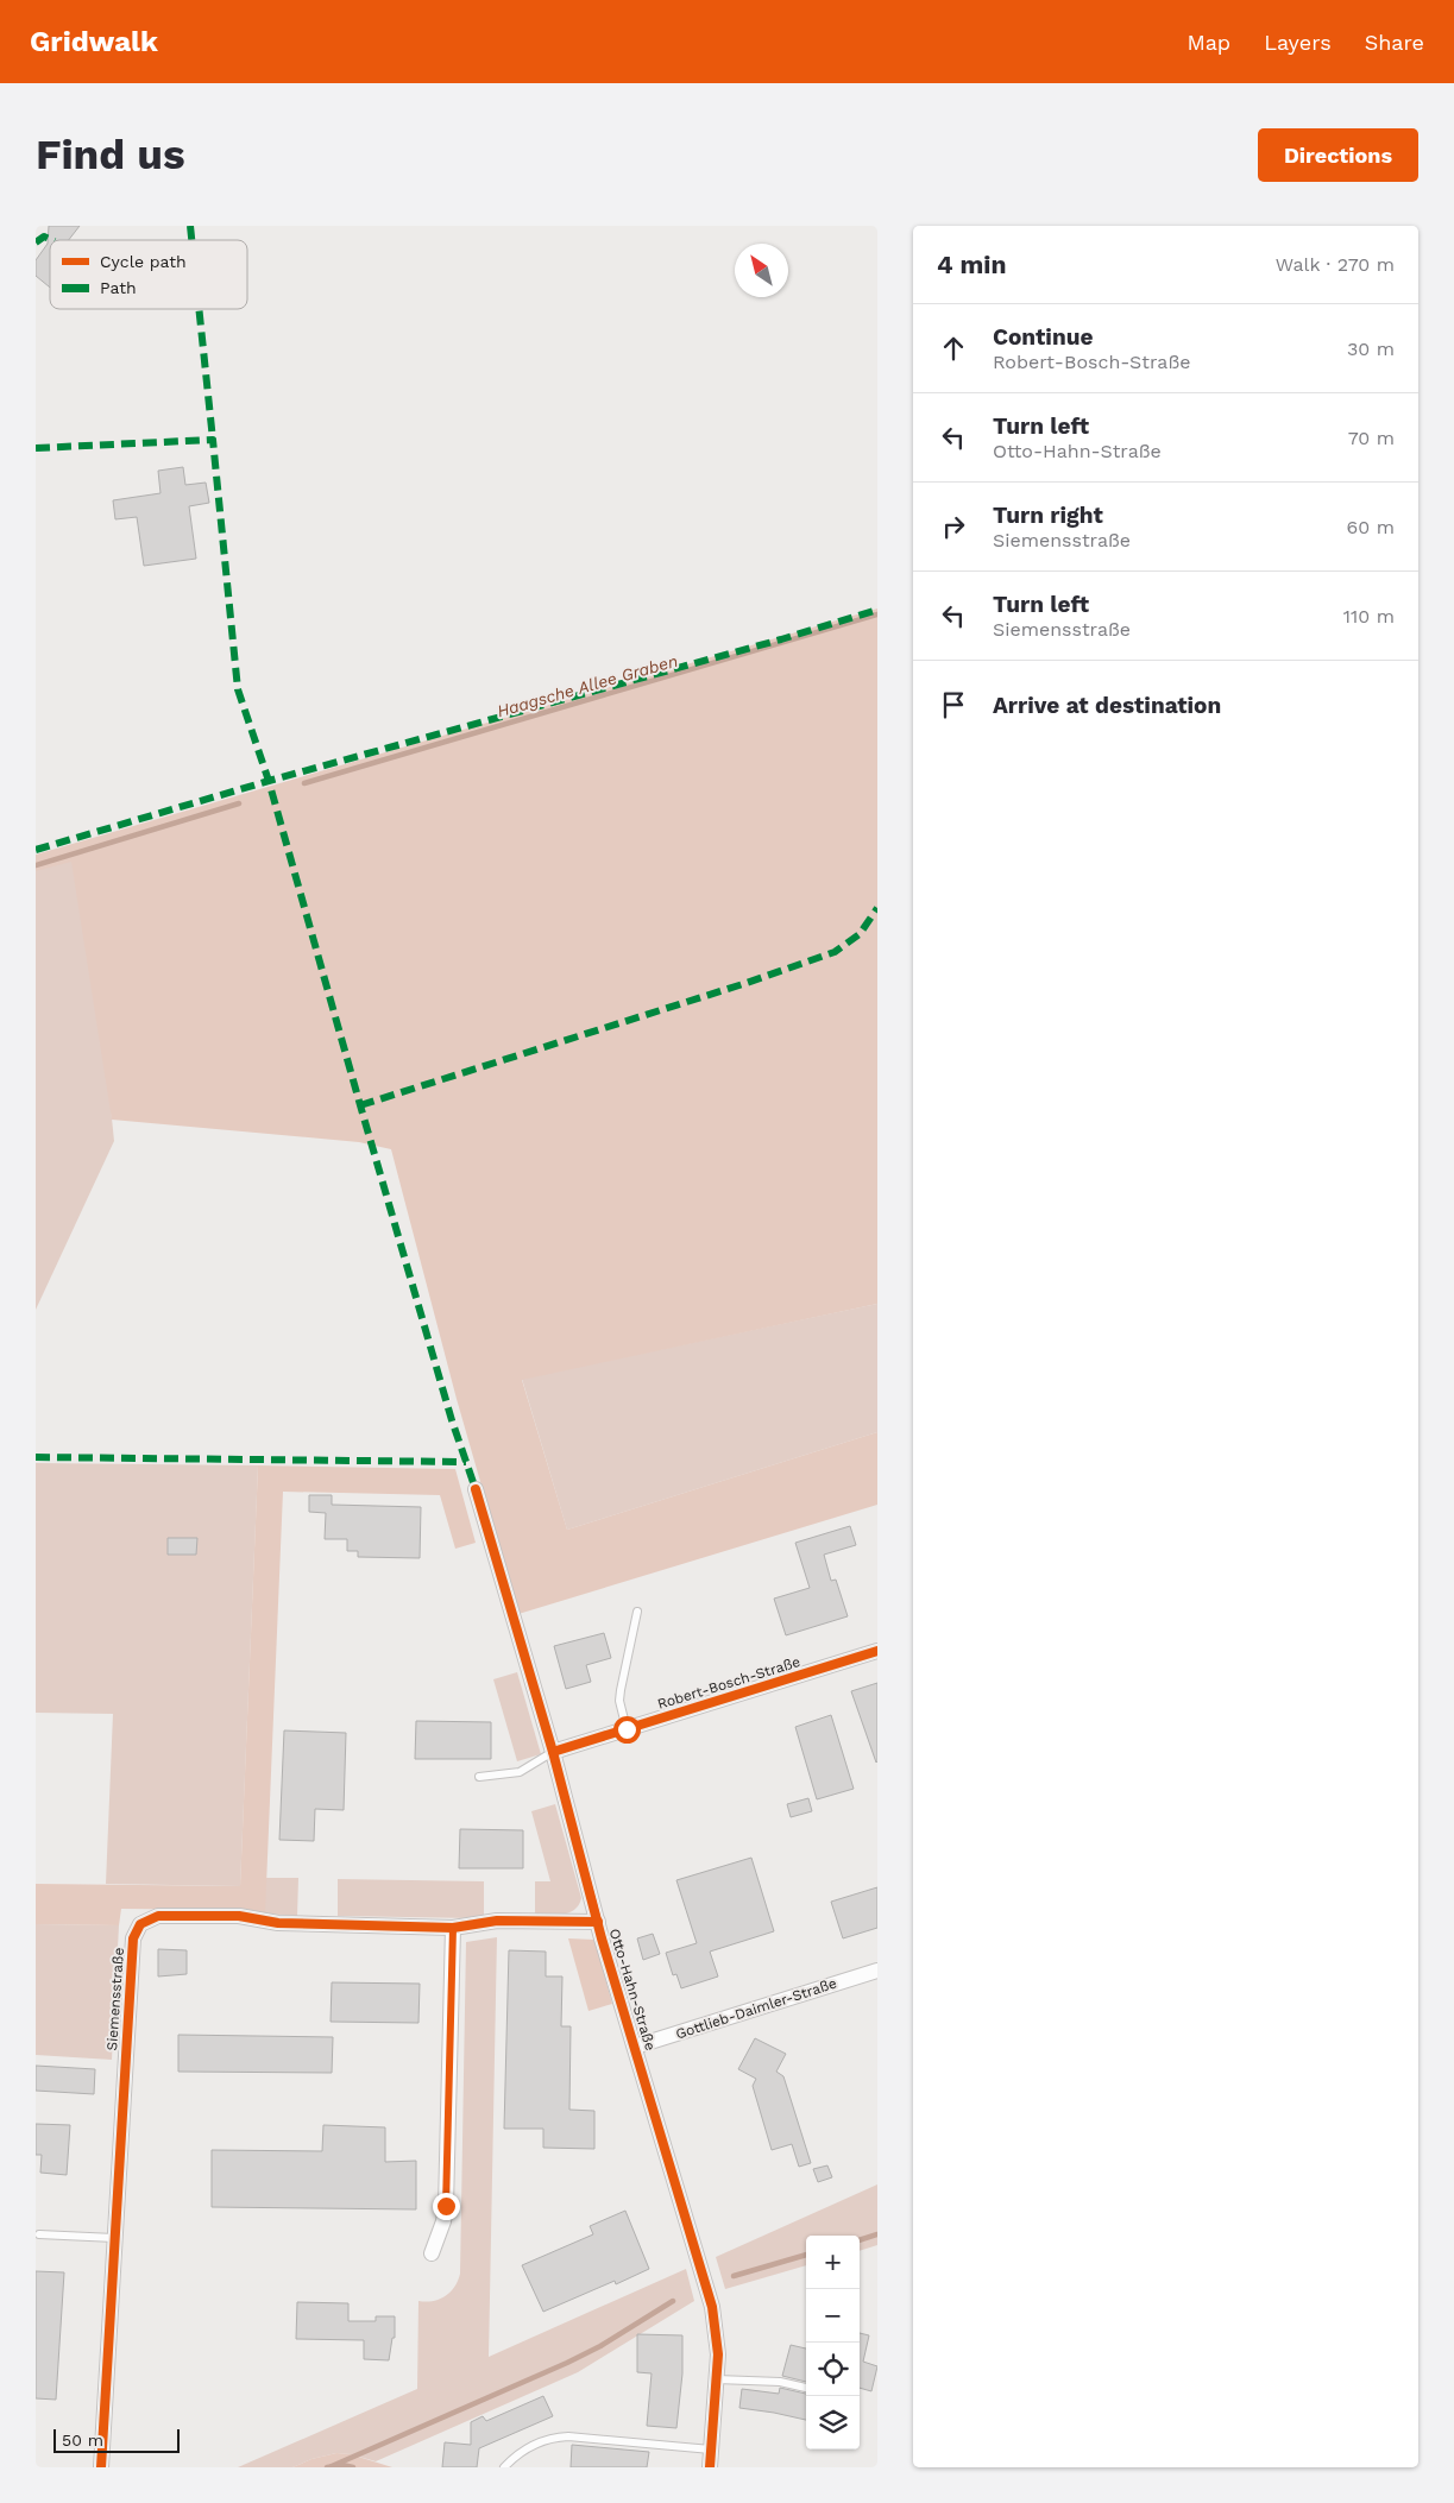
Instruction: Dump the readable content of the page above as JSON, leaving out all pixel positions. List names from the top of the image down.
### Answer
{
  "streets": {
    "street": [
      "Robert-Bosch-Straße",
      "Otto-Hahn-Straße",
      "Siemensstraße",
      "Gottlieb-Daimler-Straße"
    ]
  },
  "crossings": [
    ["Robert-Bosch-Straße", "Otto-Hahn-Straße"],
    ["Otto-Hahn-Straße", "Siemensstraße"],
    ["Otto-Hahn-Straße", "Gottlieb-Daimler-Straße"]
  ],
  "water": ["Haagsche Allee Graben"],
  "legend": ["Cycle path", "Path"],
  "scale_bar": "50 m",
  "north": "top left",
  "page": {
    "header": "Gridwalk",
    "nav": ["Map", "Layers", "Share"],
    "buttons": "Directions",
    "title": "Find us",
    "heading": ["4 min", "Walk · 270 m"],
    "list": [
      ["Continue", "Robert-Bosch-Straße", "30 m"],
      ["Turn left", "Otto-Hahn-Straße", "70 m"],
      ["Turn right", "Siemensstraße", "60 m"],
      ["Turn left", "Siemensstraße", "110 m"],
      "Arrive at destination"
    ],
    "map_buttons": ["+", "−"],
    "scale": "50 m"
  }
}
